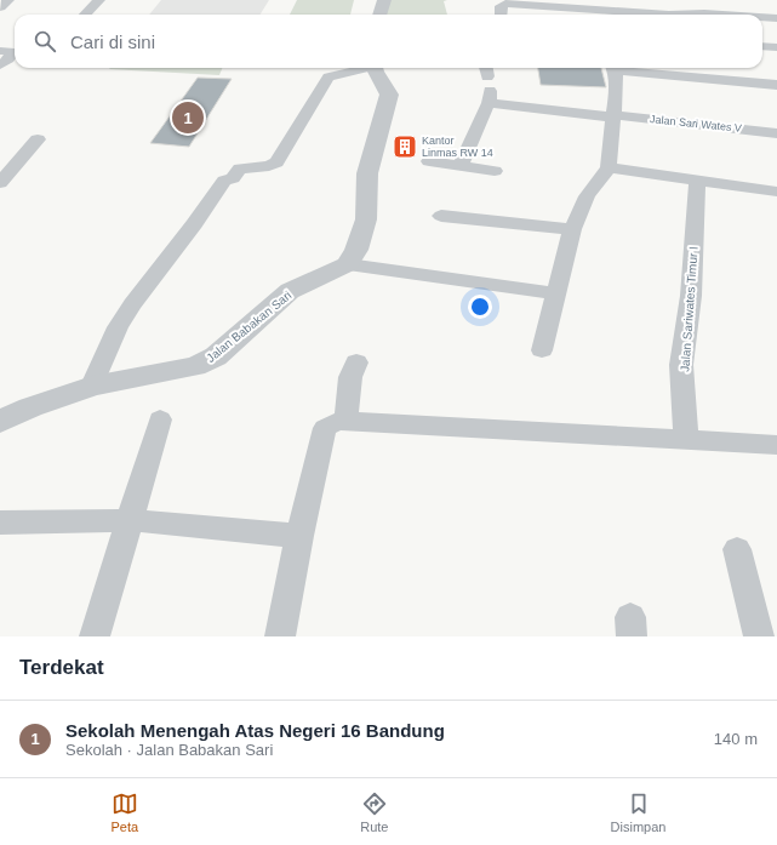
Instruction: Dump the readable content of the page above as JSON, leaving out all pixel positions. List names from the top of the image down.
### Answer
{
  "streets": {
    "street": ["Jalan Sari Wates V", "Jalan Sariwates Timur I", "Jalan Babakan Sari"]
  },
  "places": {
    "building": ["Kantor Linmas RW 14"]
  },
  "page": {
    "search": "Cari di sini",
    "pins": "1",
    "heading": "Terdekat",
    "list": [
      {
        "mark": "1",
        "name": "Sekolah Menengah Atas Negeri 16 Bandung",
        "note": "Sekolah · Jalan Babakan Sari",
        "value": "140 m"
      }
    ],
    "nav": ["Peta", "Rute", "Disimpan"]
  }
}
